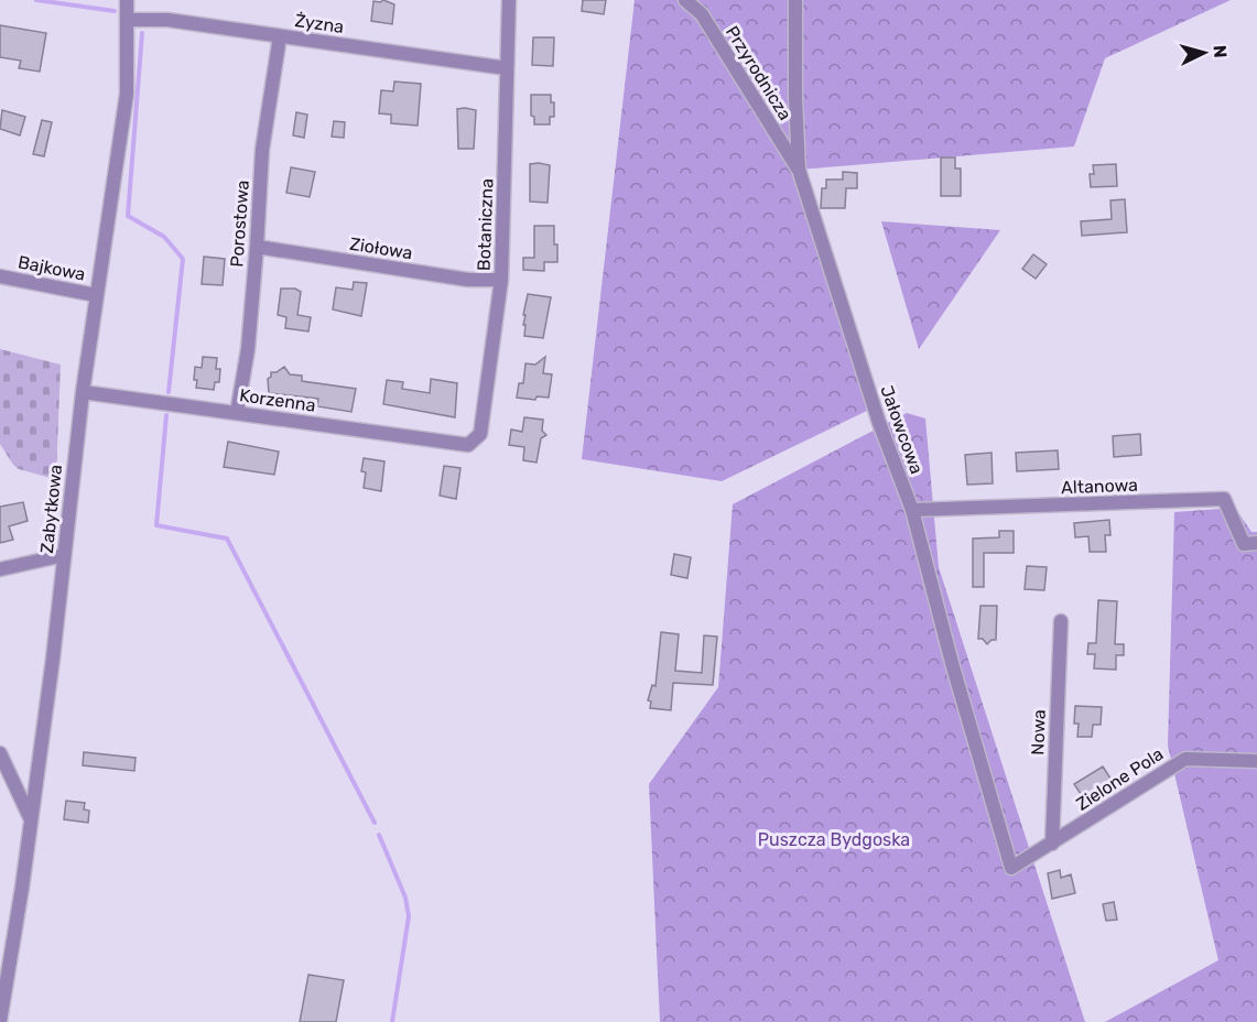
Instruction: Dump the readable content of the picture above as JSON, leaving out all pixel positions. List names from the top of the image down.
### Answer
{
  "streets": {
    "street": [
      "Żyzna",
      "Przyrodnicza",
      "Porostowa",
      "Botaniczna",
      "Ziołowa",
      "Bajkowa",
      "Korzenna",
      "Jałowcowa",
      "Altanowa",
      "Zabytkowa",
      "Nowa",
      "Zielone Pola"
    ]
  },
  "crossings": [
    ["Żyzna", "Porostowa"],
    ["Żyzna", "Botaniczna"],
    ["Żyzna", "Zabytkowa"],
    ["Przyrodnicza", "Jałowcowa"],
    ["Porostowa", "Ziołowa"],
    ["Porostowa", "Korzenna"],
    ["Botaniczna", "Ziołowa"],
    ["Botaniczna", "Korzenna"],
    ["Bajkowa", "Zabytkowa"],
    ["Korzenna", "Zabytkowa"],
    ["Jałowcowa", "Altanowa"],
    ["Jałowcowa", "Zielone Pola"],
    ["Nowa", "Zielone Pola"]
  ],
  "parks": ["Puszcza Bydgoska"],
  "north": "right"
}
